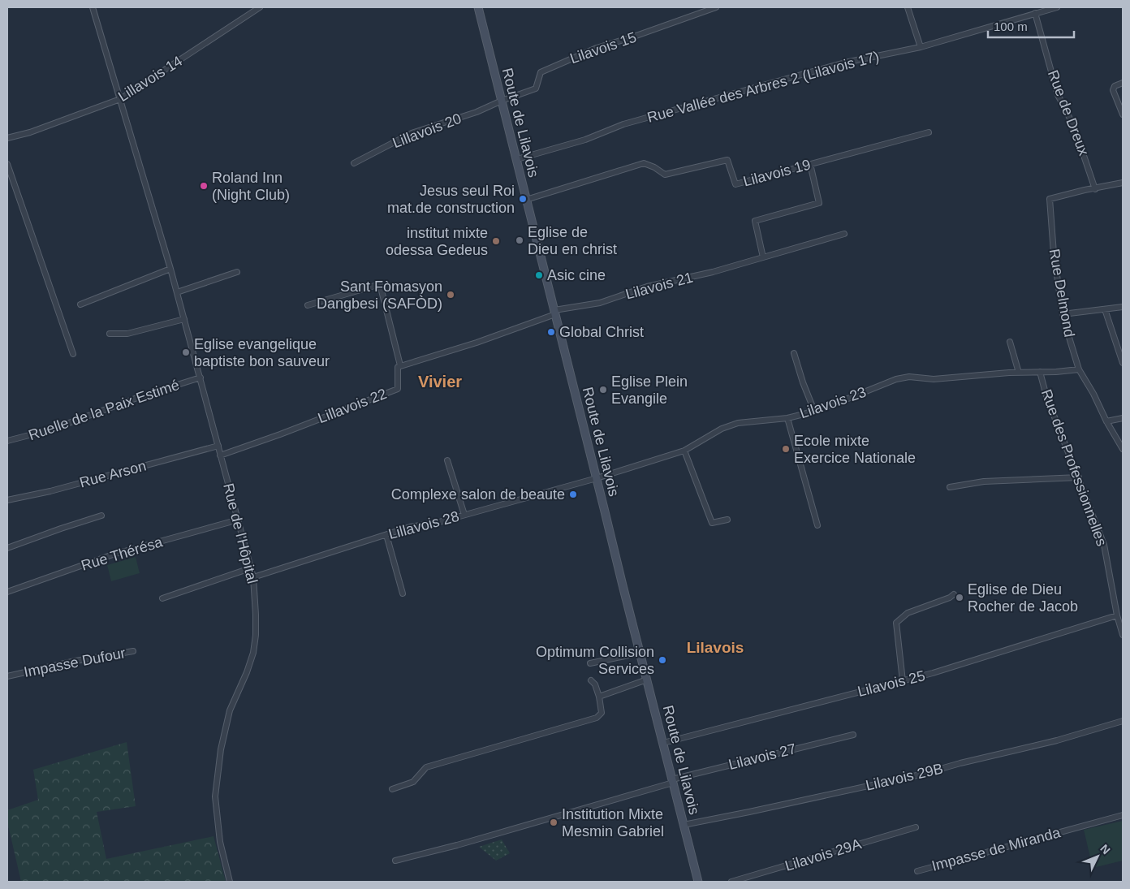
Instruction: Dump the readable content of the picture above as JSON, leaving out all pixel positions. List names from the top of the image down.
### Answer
{
  "streets": {
    "main road": ["Route de Lilavois"],
    "street": [
      "Lilavois 15",
      "Lillavois 14",
      "Rue Vallée des Arbres 2 (Lilavois 17)",
      "Rue de Dreux",
      "Lillavois 20",
      "Lilavois 19",
      "Lilavois 21",
      "Rue Delmond",
      "Lilavois 23",
      "Lillavois 22",
      "Ruelle de la Paix Estimé",
      "Rue des Professionnelles",
      "Rue Arson",
      "Lillavois 28",
      "Rue de l'Hôpital",
      "Rue Thérésa",
      "Impasse Dufour",
      "Lilavois 25",
      "Lilavois 27",
      "Lilavois 29B",
      "Impasse de Miranda",
      "Lilavois 29A"
    ]
  },
  "crossings": [
    ["Lilavois 15", "Route de Lilavois"],
    ["Lilavois 15", "Lillavois 20"],
    ["Lillavois 14", "Rue de l'Hôpital"],
    ["Rue Vallée des Arbres 2 (Lilavois 17)", "Rue de Dreux"],
    ["Rue Vallée des Arbres 2 (Lilavois 17)", "Route de Lilavois"],
    ["Rue de Dreux", "Rue Delmond"],
    ["Route de Lilavois", "Lillavois 20"],
    ["Route de Lilavois", "Lilavois 19"],
    ["Route de Lilavois", "Lilavois 21"],
    ["Route de Lilavois", "Lilavois 23"],
    ["Route de Lilavois", "Lillavois 28"],
    ["Route de Lilavois", "Lilavois 25"],
    ["Route de Lilavois", "Lilavois 27"],
    ["Route de Lilavois", "Lilavois 29B"],
    ["Rue Delmond", "Lilavois 23"],
    ["Lilavois 23", "Rue des Professionnelles"],
    ["Lilavois 23", "Lillavois 28"],
    ["Lillavois 22", "Rue de l'Hôpital"],
    ["Ruelle de la Paix Estimé", "Rue de l'Hôpital"],
    ["Rue des Professionnelles", "Lilavois 25"],
    ["Rue Arson", "Rue de l'Hôpital"],
    ["Lillavois 28", "Rue de l'Hôpital"],
    ["Rue de l'Hôpital", "Rue Thérésa"]
  ],
  "districts": ["Vivier", "Lilavois"],
  "places": [
    "Roland Inn (Night Club)",
    "Jesus seul Roi mat.de construction",
    "Eglise de Dieu en christ",
    "institut mixte odessa Gedeus",
    "Asic cine",
    "Sant Fòmasyon Dangbesi (SAFÒD)",
    "Global Christ",
    "Eglise evangelique baptiste bon sauveur",
    "Eglise Plein Evangile",
    "Ecole mixte Exercice Nationale",
    "Complexe salon de beaute",
    "Eglise de Dieu Rocher de Jacob",
    "Optimum Collision Services",
    "Institution Mixte Mesmin Gabriel"
  ],
  "scale_bar": "100 m",
  "north": "top right"
}
